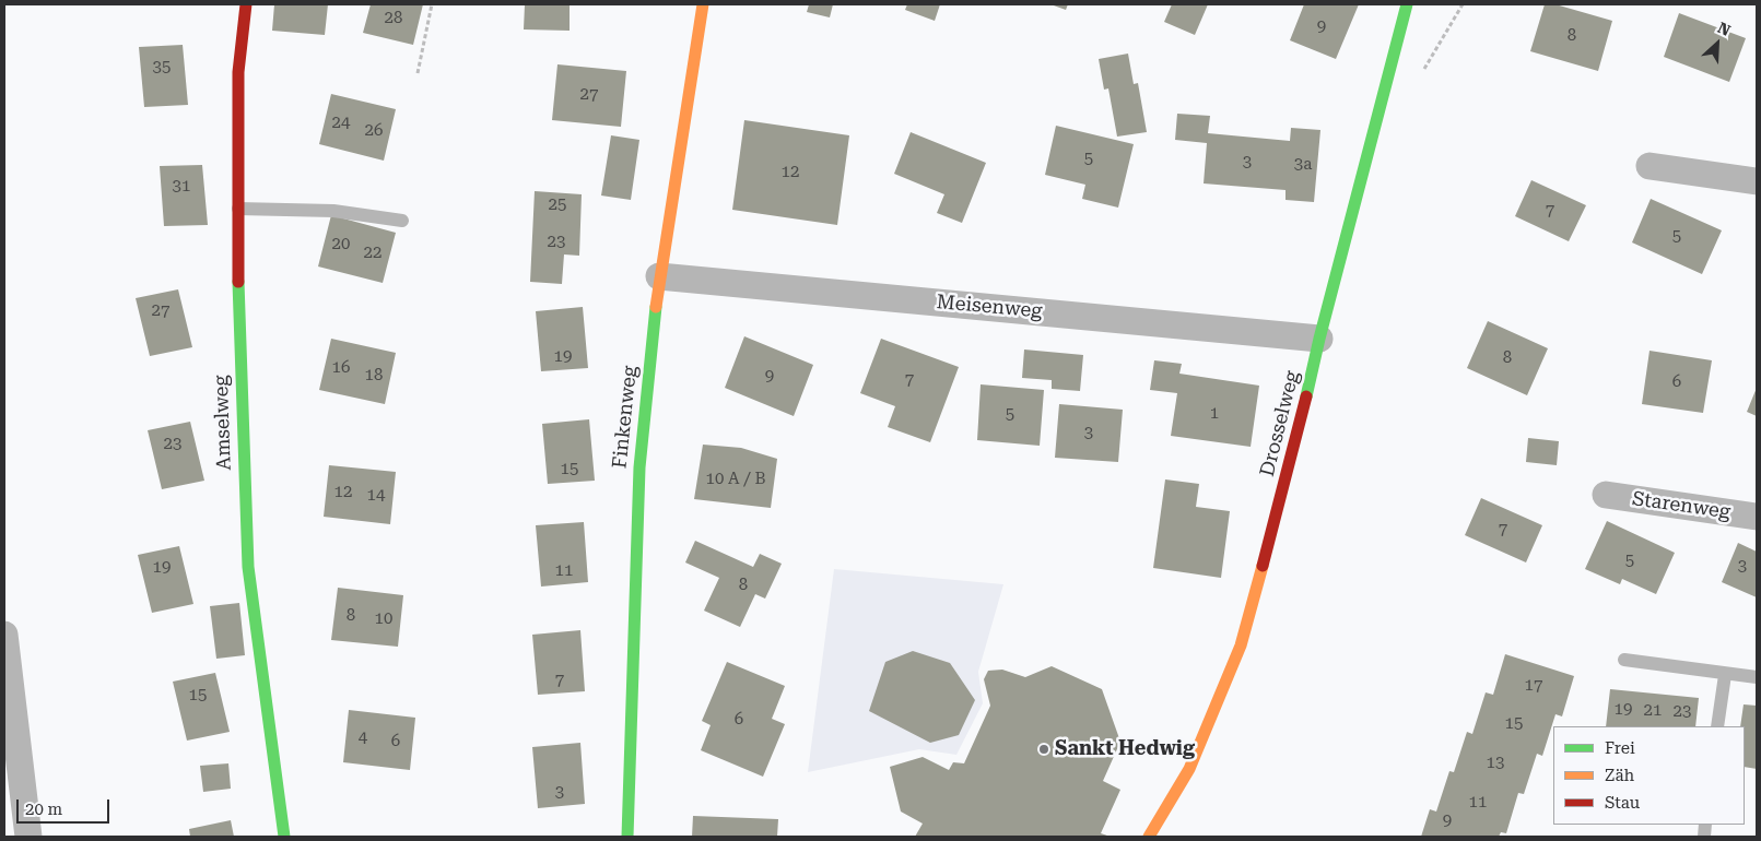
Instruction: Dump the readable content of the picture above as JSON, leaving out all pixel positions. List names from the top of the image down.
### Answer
{
  "streets": {
    "street": [
      "Meisenweg",
      "Finkenweg",
      "Amselweg",
      "Drosselweg",
      "Starenweg"
    ]
  },
  "crossings": [
    ["Meisenweg", "Finkenweg"],
    ["Meisenweg", "Drosselweg"]
  ],
  "places": ["Sankt Hedwig"],
  "house_numbers": [
    "28",
    "9",
    "8",
    "35",
    "27",
    "24",
    "26",
    "5",
    "3",
    "3a",
    "12",
    "31",
    "25",
    "7",
    "5",
    "23",
    "20",
    "22",
    "27",
    "19",
    "8",
    "16",
    "18",
    "9",
    "7",
    "6",
    "1",
    "5",
    "3",
    "23",
    "15",
    "10 A / B",
    "12",
    "14",
    "7",
    "5",
    "3",
    "19",
    "11",
    "8",
    "8",
    "10",
    "7",
    "17",
    "15",
    "19",
    "21",
    "23",
    "6",
    "15",
    "4",
    "6",
    "13",
    "3",
    "11",
    "9"
  ],
  "legend": ["Frei", "Zäh", "Stau"],
  "scale_bar": "20 m",
  "north": "top right"
}
